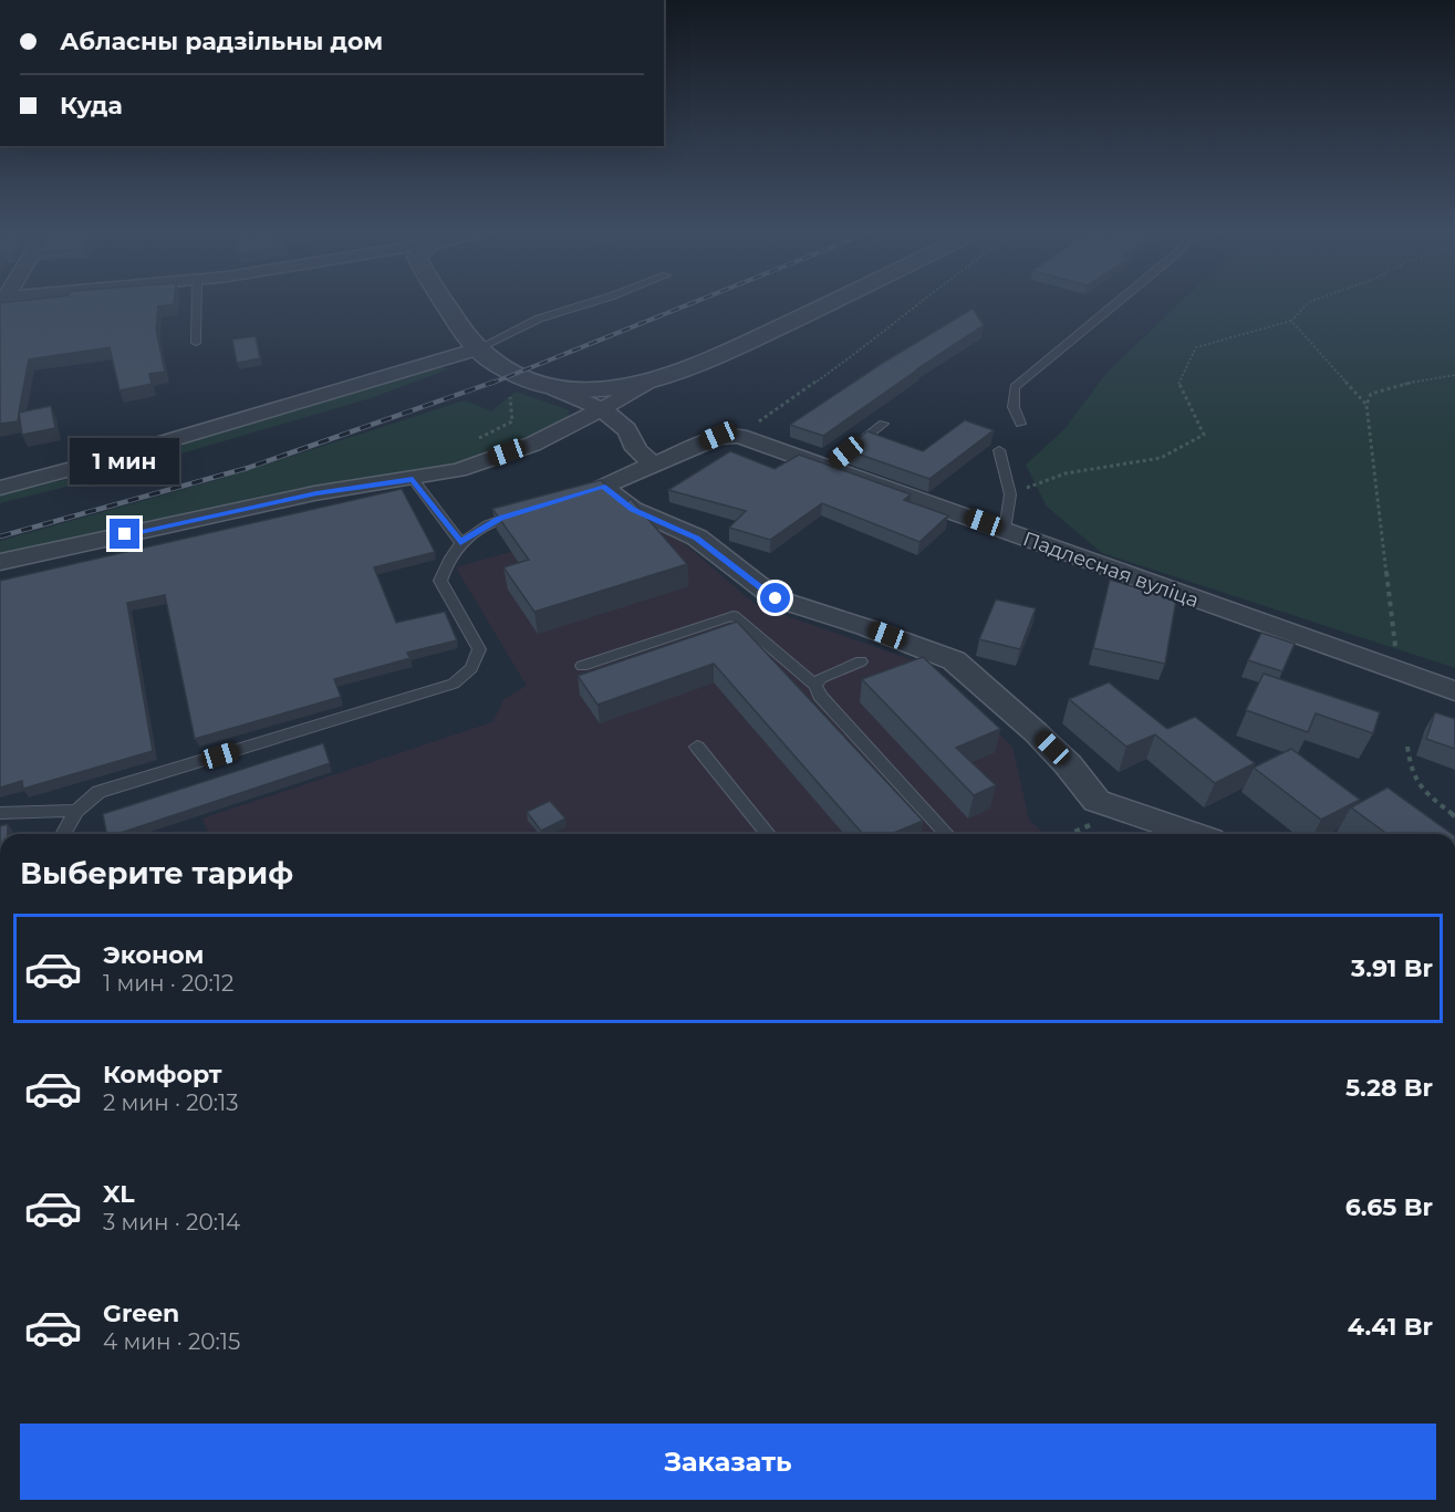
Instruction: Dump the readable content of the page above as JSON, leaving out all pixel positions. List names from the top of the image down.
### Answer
{
  "streets": {
    "street": ["Падлесная вуліца"]
  },
  "page": {
    "banner": ["Абласны радзільны дом", "Куда"],
    "bubble": "1 мин",
    "heading": "Выберите тариф",
    "list": [
      {
        "name": "Эконом",
        "note": "1 мин · 20:12",
        "value": "3.91 Br"
      },
      {
        "name": "Комфорт",
        "note": "2 мин · 20:13",
        "value": "5.28 Br"
      },
      {
        "name": "XL",
        "note": "3 мин · 20:14",
        "value": "6.65 Br"
      },
      {
        "name": "Green",
        "note": "4 мин · 20:15",
        "value": "4.41 Br"
      }
    ],
    "buttons": "Заказать"
  }
}
